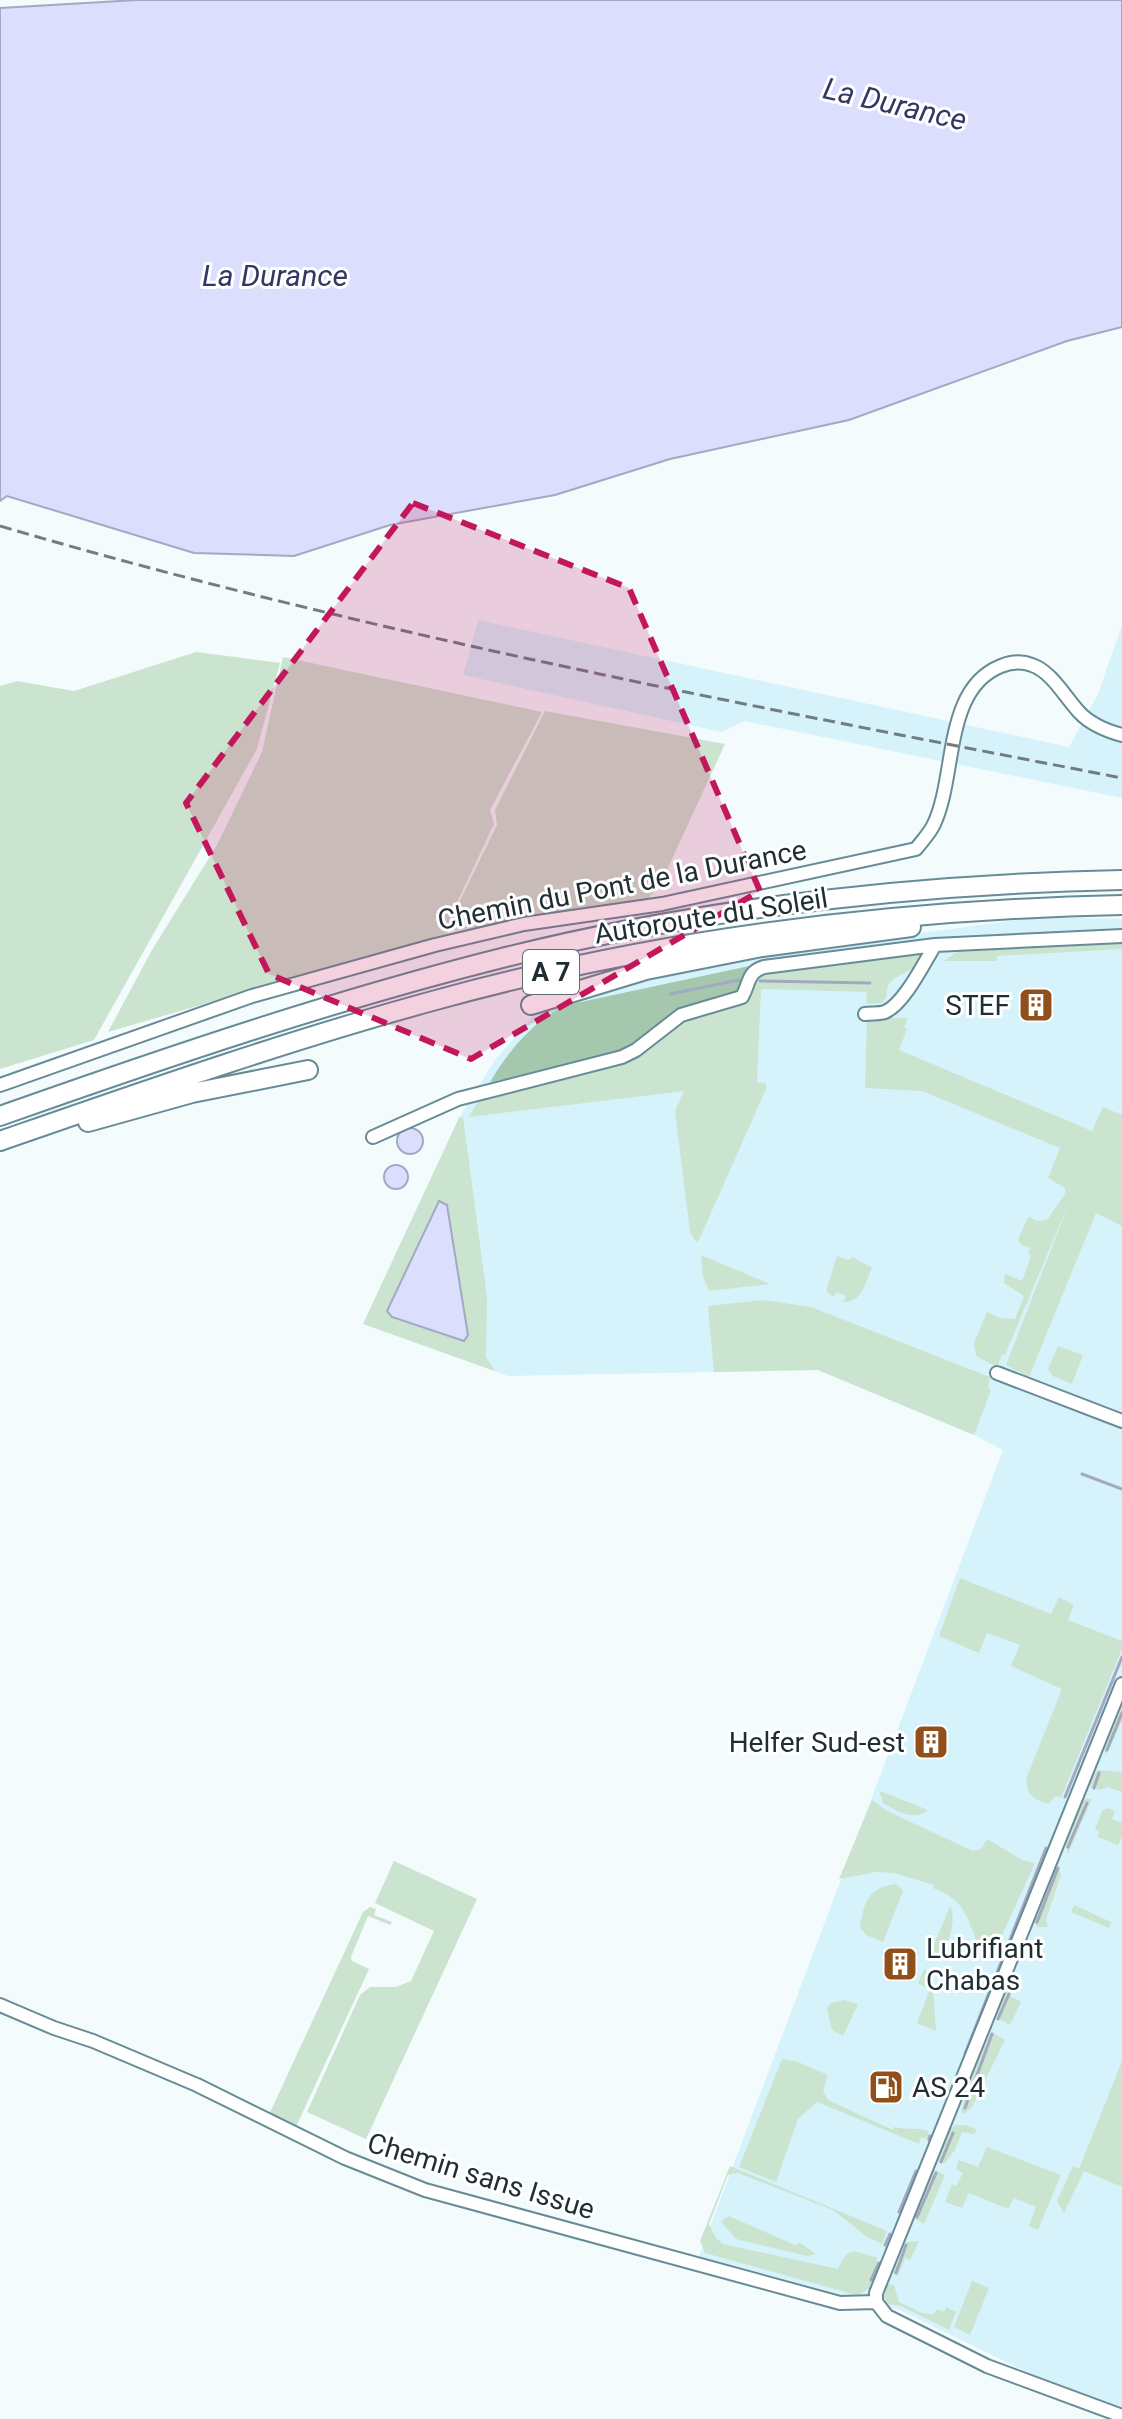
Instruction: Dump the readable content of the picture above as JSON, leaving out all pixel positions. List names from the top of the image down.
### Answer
{
  "streets": {
    "highway": ["Autoroute du Soleil", "A 7"],
    "street": ["Chemin du Pont de la Durance", "Chemin sans Issue"]
  },
  "water": ["La Durance"],
  "places": {
    "building": ["STEF", "Helfer Sud-est", "Lubrifiant Chabas"],
    "fuel station": ["AS 24"]
  }
}
